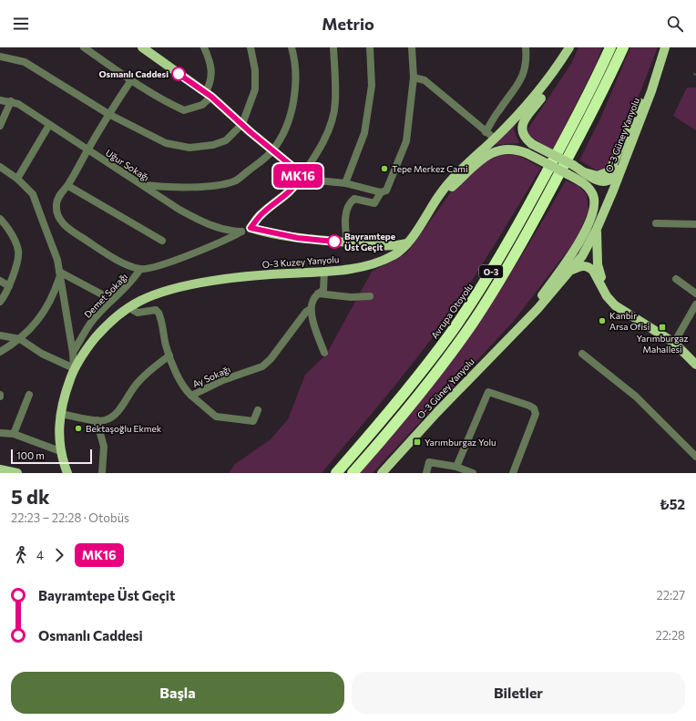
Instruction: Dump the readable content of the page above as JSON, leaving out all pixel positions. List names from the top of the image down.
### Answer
{
  "streets": {
    "highway": ["O-3", "Avrupa Otoyolu"],
    "main road": ["O-3 Güney Yanyolu", "O-3 Kuzey Yanyolu"],
    "street": ["Uğur Sokağı", "Demet Sokağı", "Ay Sokağı"]
  },
  "crossings": [
    ["O-3 Kuzey Yanyolu", "Ay Sokağı"]
  ],
  "places": {
    "other": [
      "Osmanlı Caddesi",
      "Tepe Merkez Cami",
      "Bayramtepe Üst Geçit",
      "Kanbir Arsa Ofisi",
      "Bektaşoğlu Ekmek"
    ],
    "transit": ["Yarımburgaz Mahallesi", "Yarımburgaz Yolu"]
  },
  "lines": ["bus line MK16"],
  "scale_bar": "100 m",
  "page": {
    "header": "Metrio",
    "on_map": "MK16",
    "scale": "100 m",
    "heading": ["5 dk", "22:23 – 22:28 · Otobüs", "₺52"],
    "legs": ["4", "MK16"],
    "list": [
      {
        "name": "Bayramtepe Üst Geçit",
        "value": "22:27"
      },
      {
        "name": "Osmanlı Caddesi",
        "value": "22:28"
      }
    ],
    "buttons": ["Başla", "Biletler"]
  }
}
